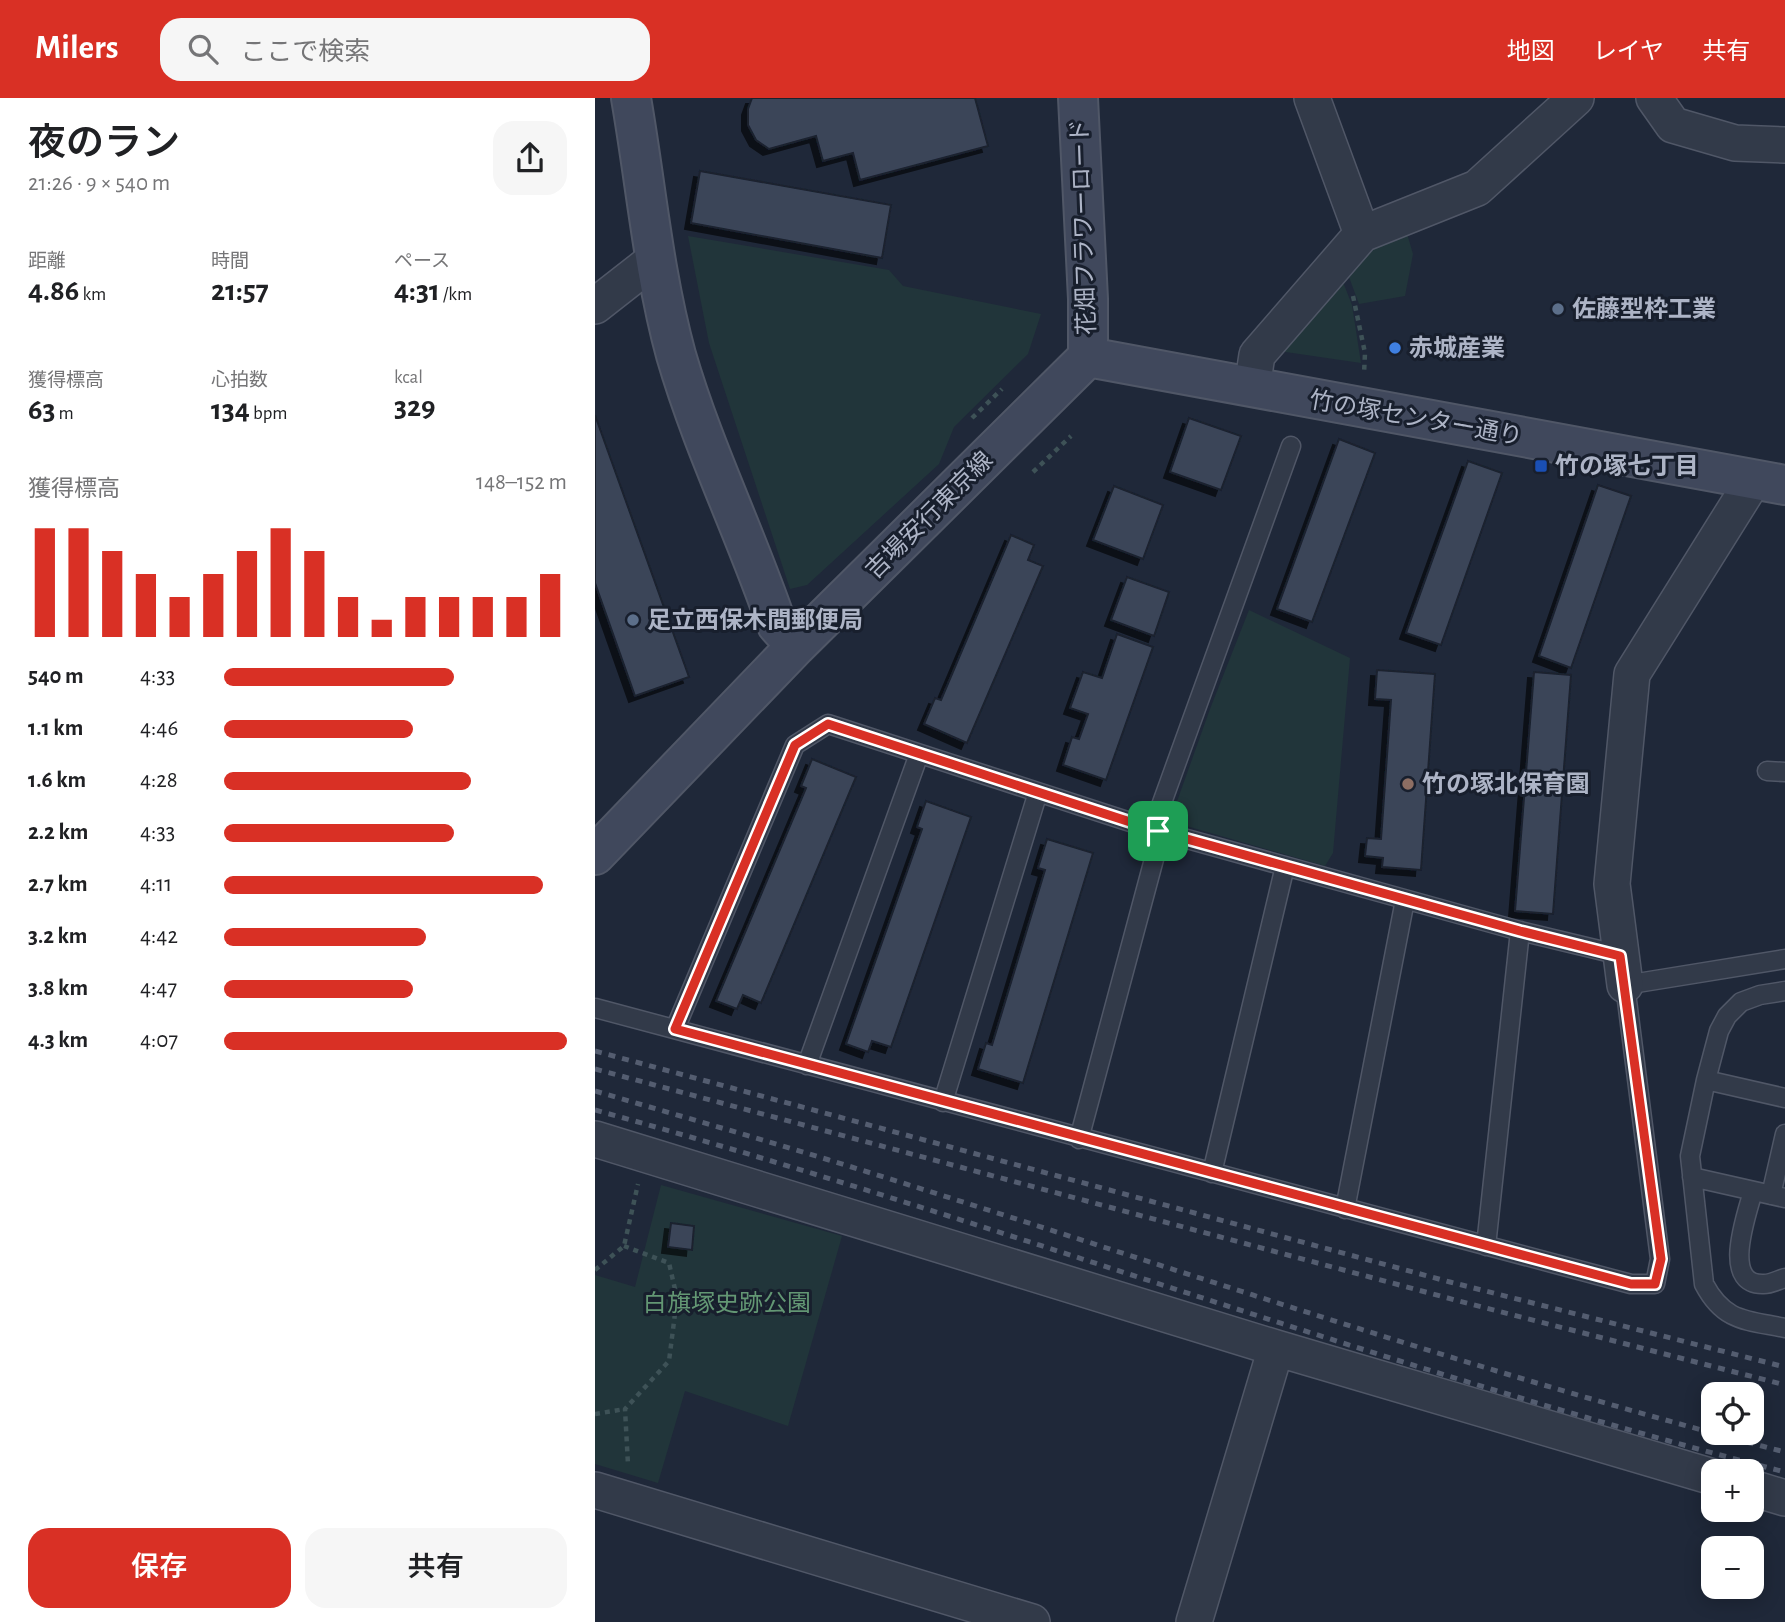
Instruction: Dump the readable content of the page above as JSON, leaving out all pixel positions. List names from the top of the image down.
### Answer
{
  "streets": {
    "street": ["花畑フラワーロード", "竹の塚センター通り", "吉場安行東京線"]
  },
  "crossings": [
    ["花畑フラワーロード", "竹の塚センター通り"],
    ["花畑フラワーロード", "吉場安行東京線"],
    ["竹の塚センター通り", "吉場安行東京線"]
  ],
  "parks": ["白旗塚史跡公園"],
  "places": {
    "other": [
      "佐藤型枠工業",
      "赤城産業",
      "足立西保木間郵便局",
      "竹の塚北保育園"
    ],
    "transit": ["竹の塚七丁目"]
  },
  "page": {
    "header": "Milers",
    "search": "ここで検索",
    "nav": ["地図", "レイヤ", "共有"],
    "heading": ["夜のラン", "21:26 · 9 × 540 m"],
    "stats": [
      ["距離", "4.86 km"],
      ["時間", "21:57"],
      ["ペース", "4:31 /km"],
      ["獲得標高", "63 m"],
      ["心拍数", "134 bpm"],
      ["kcal", "329"]
    ],
    "chart": ["獲得標高", "148–152 m"],
    "list": [
      {
        "name": "540 m",
        "note": "4:33"
      },
      {
        "name": "1.1 km",
        "note": "4:46"
      },
      {
        "name": "1.6 km",
        "note": "4:28"
      },
      {
        "name": "2.2 km",
        "note": "4:33"
      },
      {
        "name": "2.7 km",
        "note": "4:11"
      },
      {
        "name": "3.2 km",
        "note": "4:42"
      },
      {
        "name": "3.8 km",
        "note": "4:47"
      },
      {
        "name": "4.3 km",
        "note": "4:07"
      }
    ],
    "map_buttons": ["+", "−"],
    "buttons": ["保存", "共有"]
  }
}
